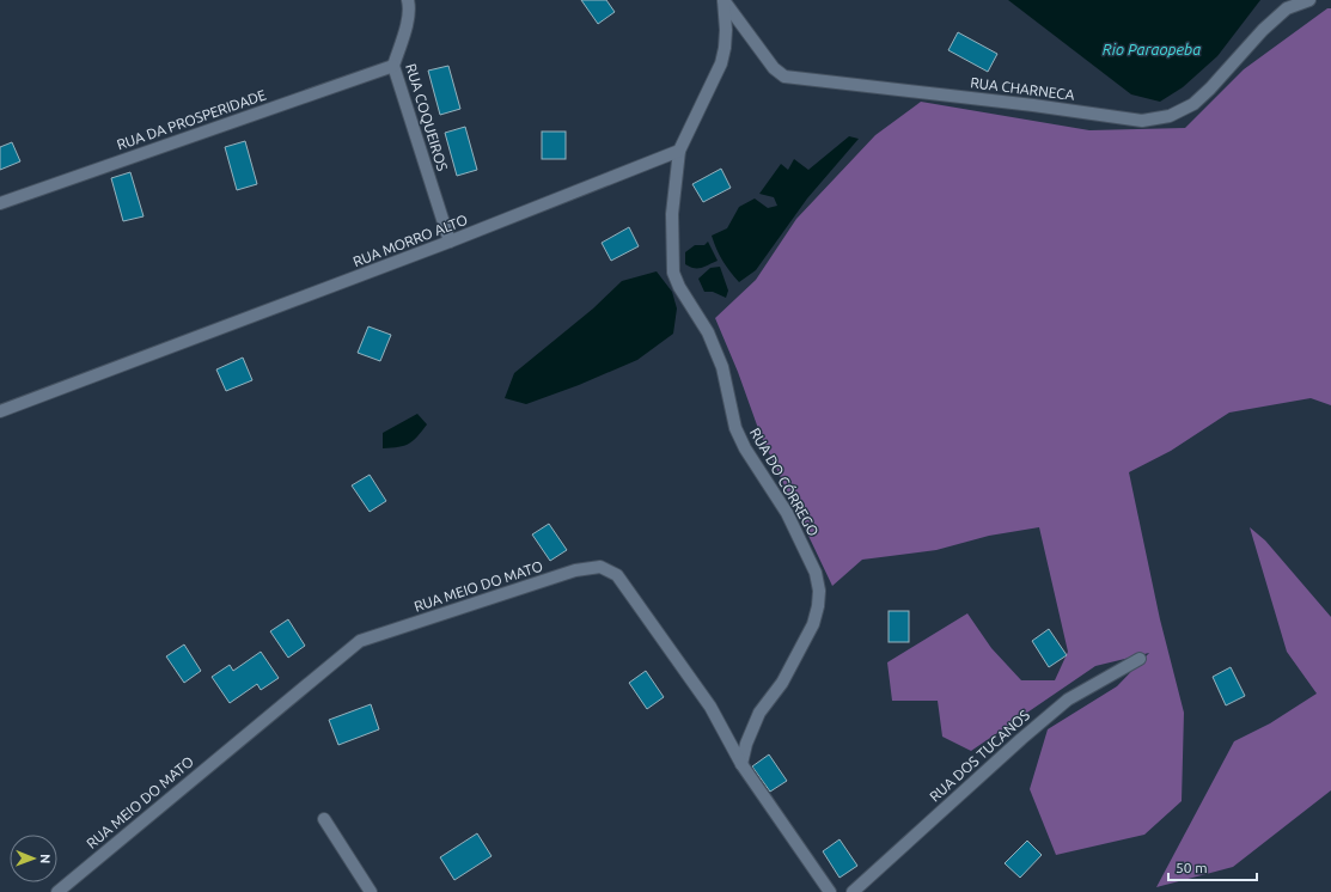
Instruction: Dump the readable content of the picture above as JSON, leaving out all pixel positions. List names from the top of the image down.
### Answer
{
  "streets": {
    "street": [
      "RUA CHARNECA",
      "RUA COQUEIROS",
      "RUA DA PROSPERIDADE",
      "RUA MORRO ALTO",
      "RUA DO CÓRREGO",
      "RUA MEIO DO MATO",
      "RUA DOS TUCANOS"
    ]
  },
  "crossings": [
    ["RUA COQUEIROS", "RUA DA PROSPERIDADE"],
    ["RUA COQUEIROS", "RUA MORRO ALTO"],
    ["RUA MORRO ALTO", "RUA DO CÓRREGO"],
    ["RUA DO CÓRREGO", "RUA MEIO DO MATO"]
  ],
  "water": ["Rio Paraopeba"],
  "scale_bar": "50 m",
  "north": "right"
}
